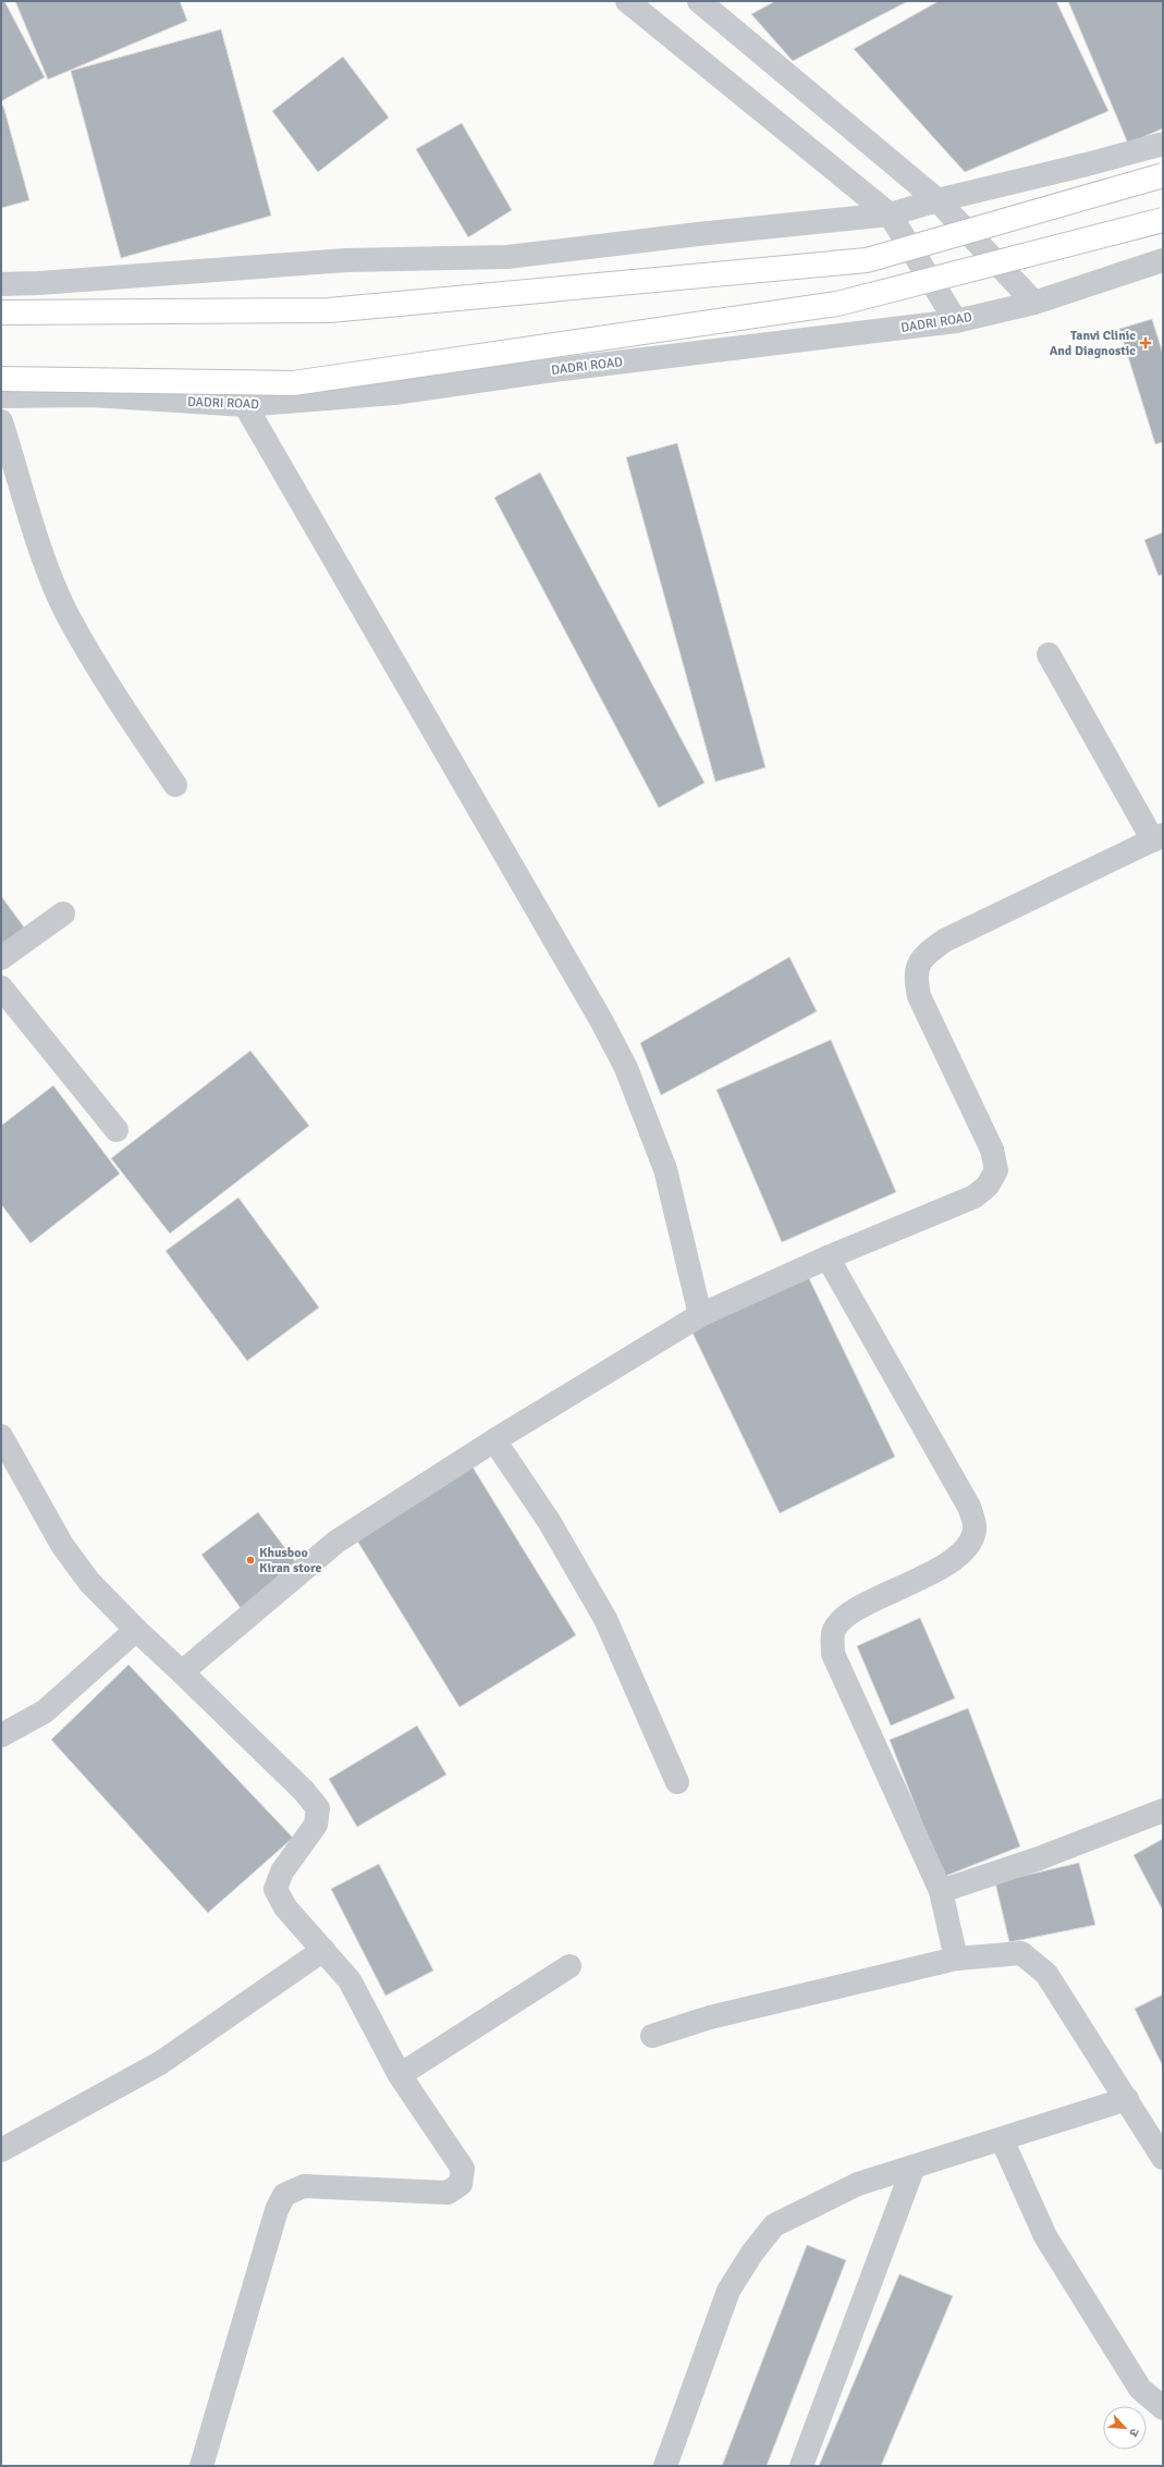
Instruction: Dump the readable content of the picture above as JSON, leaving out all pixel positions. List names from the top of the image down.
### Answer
{
  "streets": {
    "street": ["DADRI ROAD"]
  },
  "places": {
    "health": ["Tanvi Clinic And Diagnostic"],
    "other": ["Khusboo Kiran store"]
  },
  "north": "bottom right"
}
